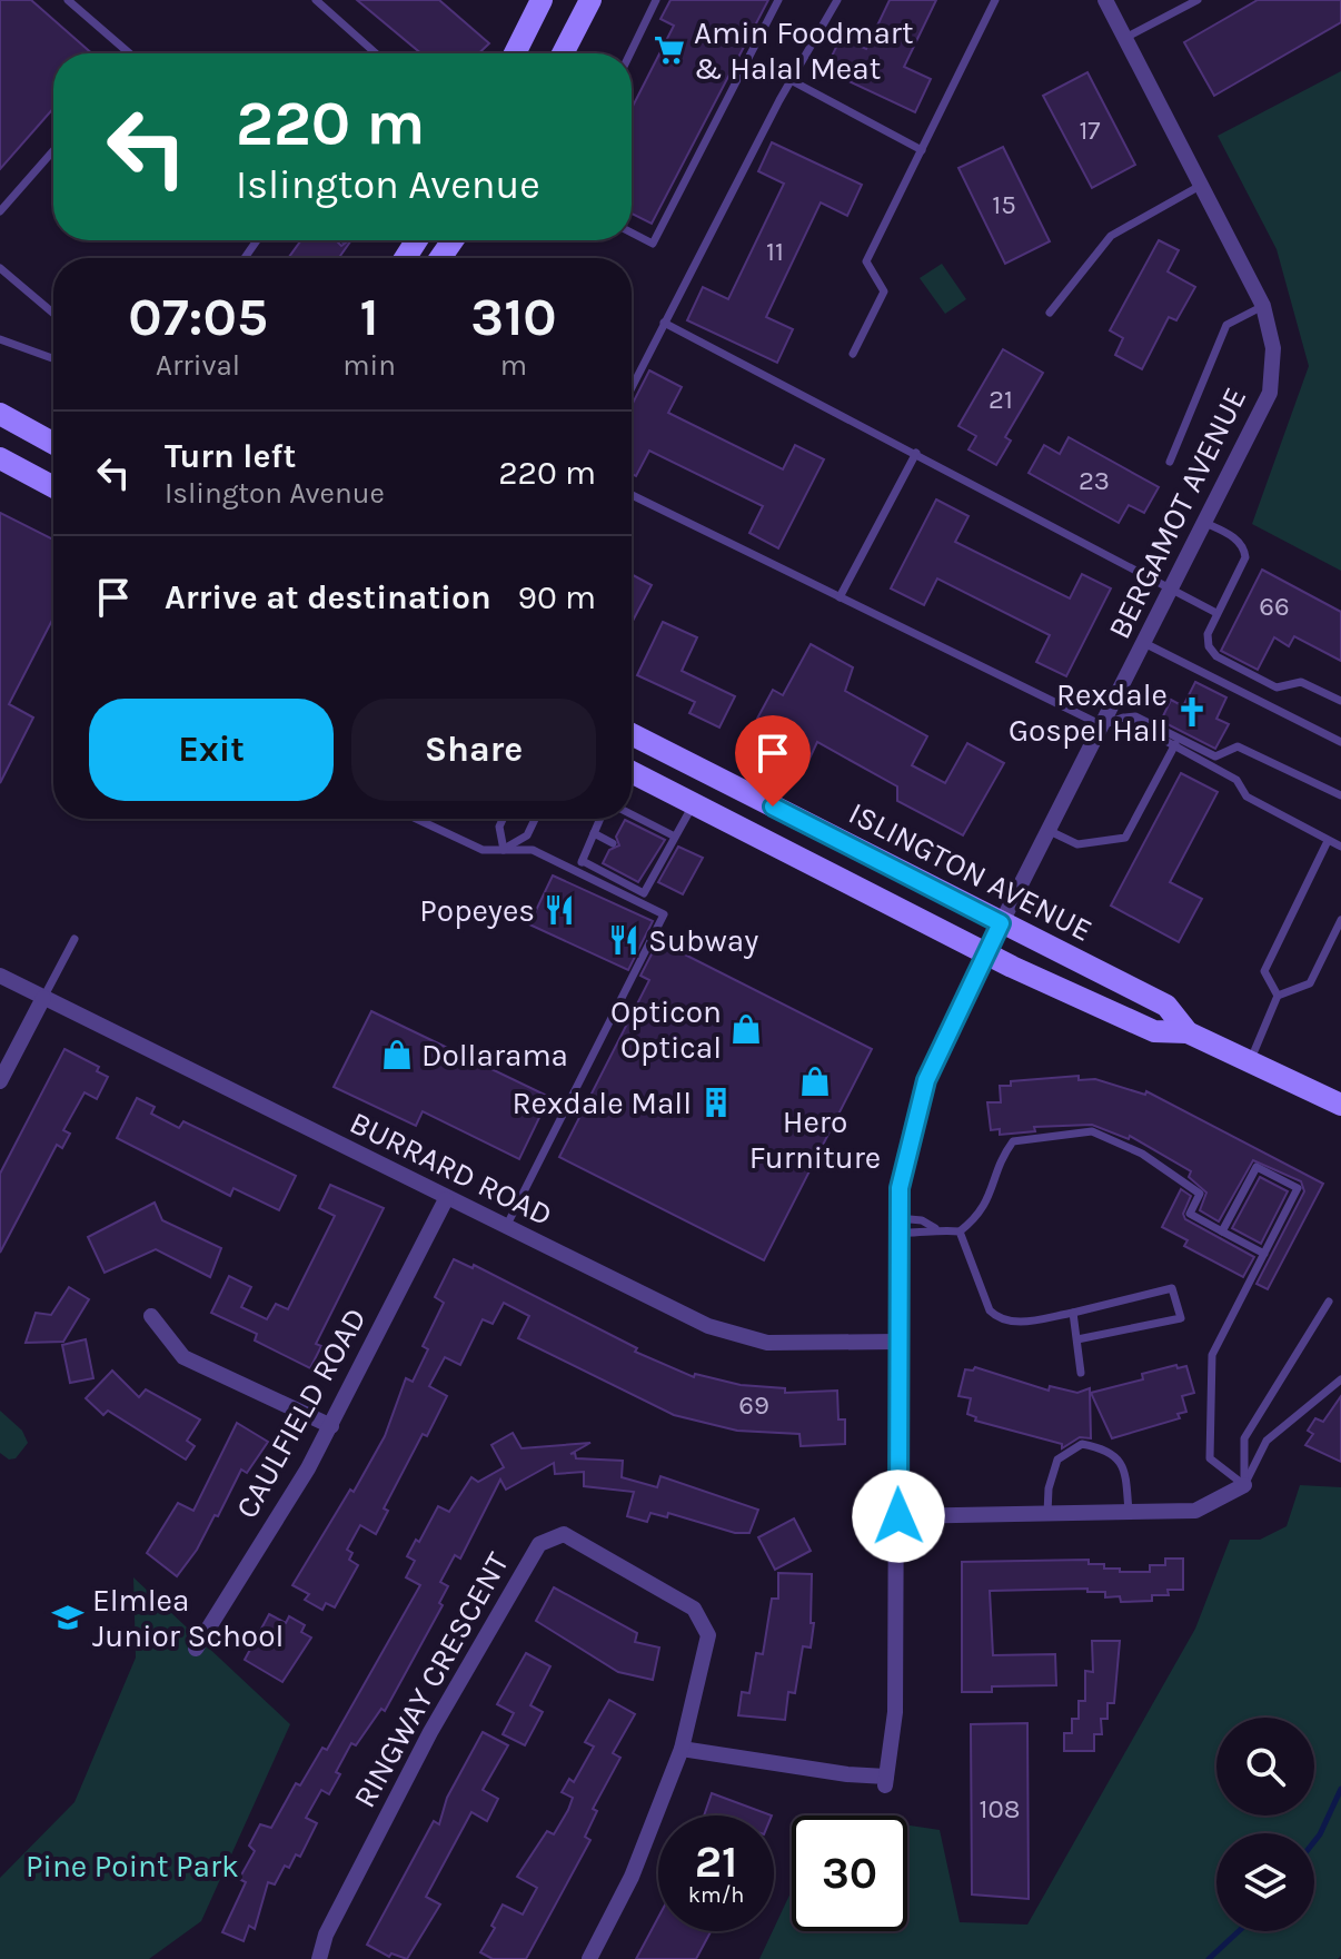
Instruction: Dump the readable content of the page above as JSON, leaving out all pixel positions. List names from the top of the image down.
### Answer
{
  "streets": {
    "main road": ["ISLINGTON AVENUE"],
    "street": [
      "BERGAMOT AVENUE",
      "BURRARD ROAD",
      "CAULFIELD ROAD",
      "RINGWAY CRESCENT"
    ]
  },
  "crossings": [
    ["BERGAMOT AVENUE", "ISLINGTON AVENUE"],
    ["BERGAMOT AVENUE", "BURRARD ROAD"],
    ["BERGAMOT AVENUE", "RINGWAY CRESCENT"],
    ["BURRARD ROAD", "CAULFIELD ROAD"]
  ],
  "parks": ["Pine Point Park"],
  "places": {
    "supermarket": ["Amin Foodmart & Halal Meat"],
    "church": ["Rexdale Gospel Hall"],
    "restaurant": ["Popeyes", "Subway"],
    "shop": ["Opticon Optical", "Dollarama", "Hero Furniture"],
    "building": ["Rexdale Mall"],
    "school or university": ["Elmlea Junior School"]
  },
  "house_numbers": [
    "17",
    "15",
    "11",
    "21",
    "23",
    "66",
    "69",
    "108"
  ],
  "page": {
    "turn": ["220 m", "Islington Avenue"],
    "eta": [
      "07:05",
      "Arrival",
      "1",
      "min",
      "310",
      "m"
    ],
    "list": [
      {
        "name": "Turn left",
        "note": "Islington Avenue",
        "value": "220 m"
      },
      {
        "name": "Arrive at destination",
        "value": "90 m"
      }
    ],
    "buttons": ["Exit", "Share"],
    "speed": "21 km/h",
    "limit": "30"
  }
}
